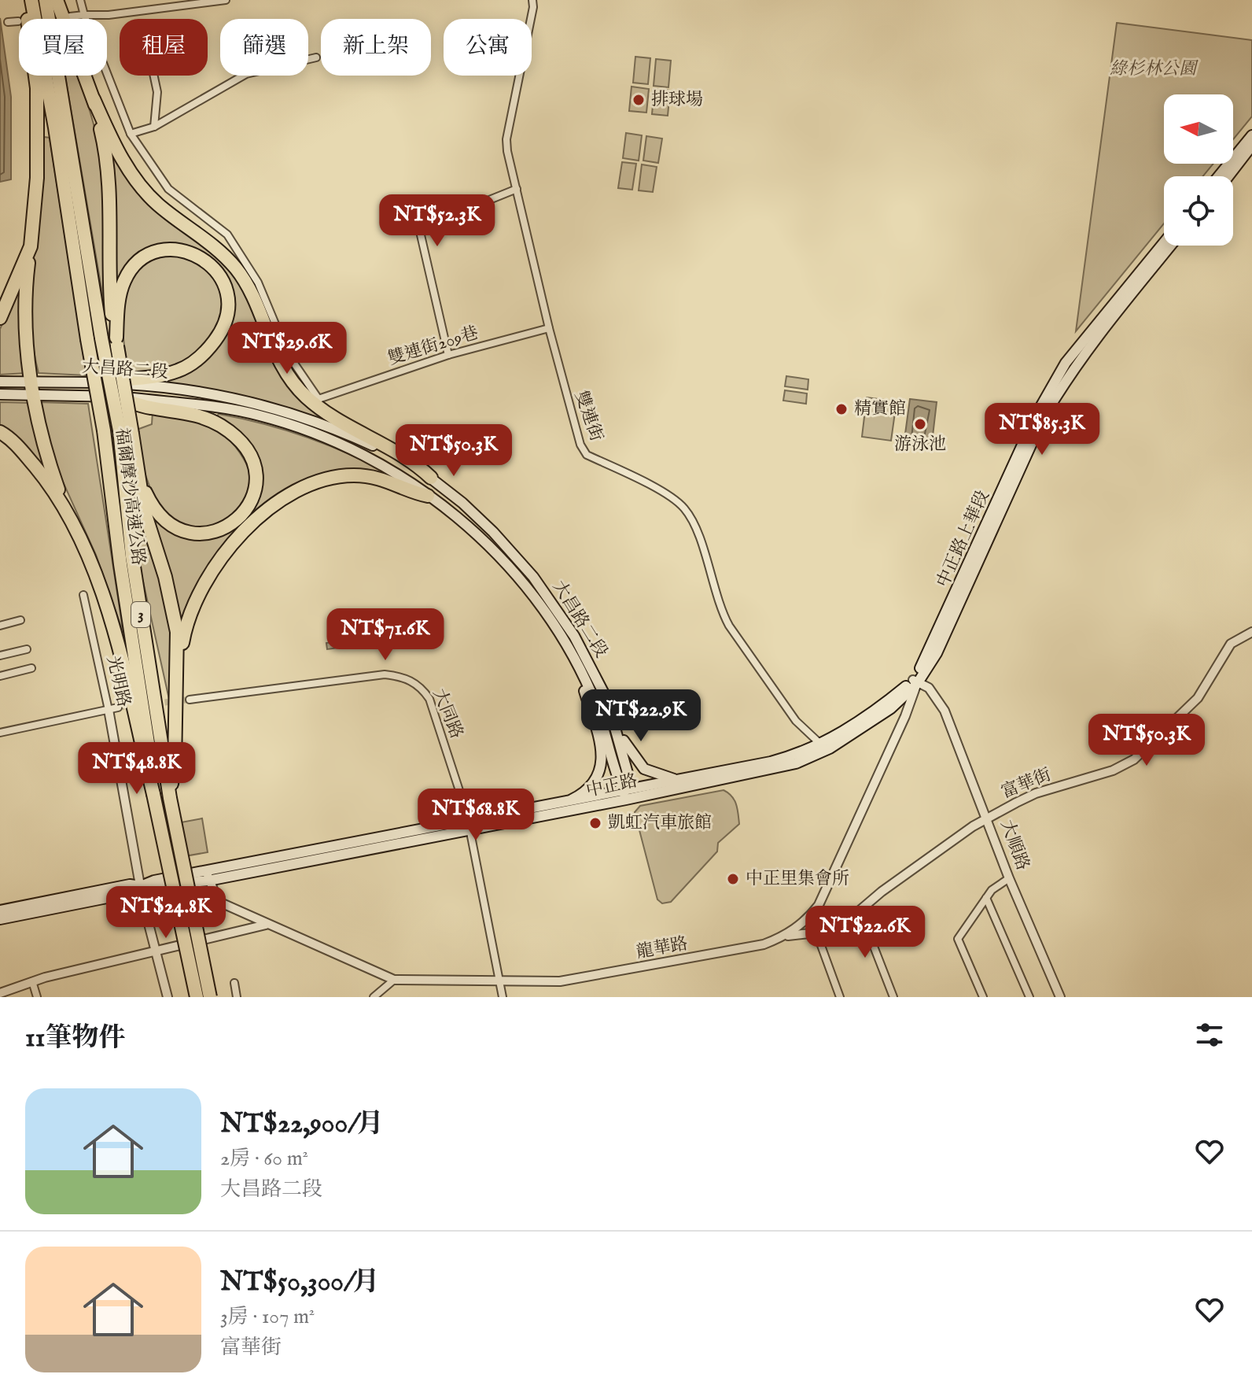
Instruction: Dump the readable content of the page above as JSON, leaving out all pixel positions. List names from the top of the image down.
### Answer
{
  "streets": {
    "highway": ["福爾摩沙高速公路", "3"],
    "main road": ["大昌路二段", "中正路上華段", "中正路"],
    "street": [
      "雙連街209巷",
      "雙連街",
      "光明路",
      "大同路",
      "富華街",
      "大順路",
      "龍華路"
    ]
  },
  "crossings": [
    ["雙連街209巷", "雙連街"],
    ["大昌路二段", "中正路"],
    ["雙連街", "中正路"],
    ["中正路上華段", "中正路"],
    ["中正路上華段", "大順路"],
    ["中正路上華段", "龍華路"],
    ["光明路", "中正路"],
    ["大同路", "中正路"],
    ["大同路", "龍華路"],
    ["富華街", "大順路"],
    ["富華街", "龍華路"],
    ["中正路", "大順路"],
    ["中正路", "龍華路"],
    ["大順路", "龍華路"]
  ],
  "parks": ["綠杉林公園"],
  "places": [
    "排球場",
    "精實館",
    "游泳池",
    "凱虹汽車旅館",
    "中正里集會所"
  ],
  "north": "left",
  "page": {
    "chip": [
      "買屋",
      "租屋",
      "篩選",
      "新上架",
      "公寓"
    ],
    "price": [
      "NT$52.3K",
      "NT$29.6K",
      "NT$85.3K",
      "NT$50.3K",
      "NT$71.6K",
      "NT$22.9K",
      "NT$50.3K",
      "NT$48.8K",
      "NT$68.8K",
      "NT$24.8K",
      "NT$22.6K"
    ],
    "heading": "11筆物件",
    "list": [
      {
        "name": "NT$22,900/月",
        "note": "2房 · 60 m² · 大昌路二段"
      },
      {
        "name": "NT$50,300/月",
        "note": "3房 · 107 m² · 富華街"
      }
    ]
  }
}
